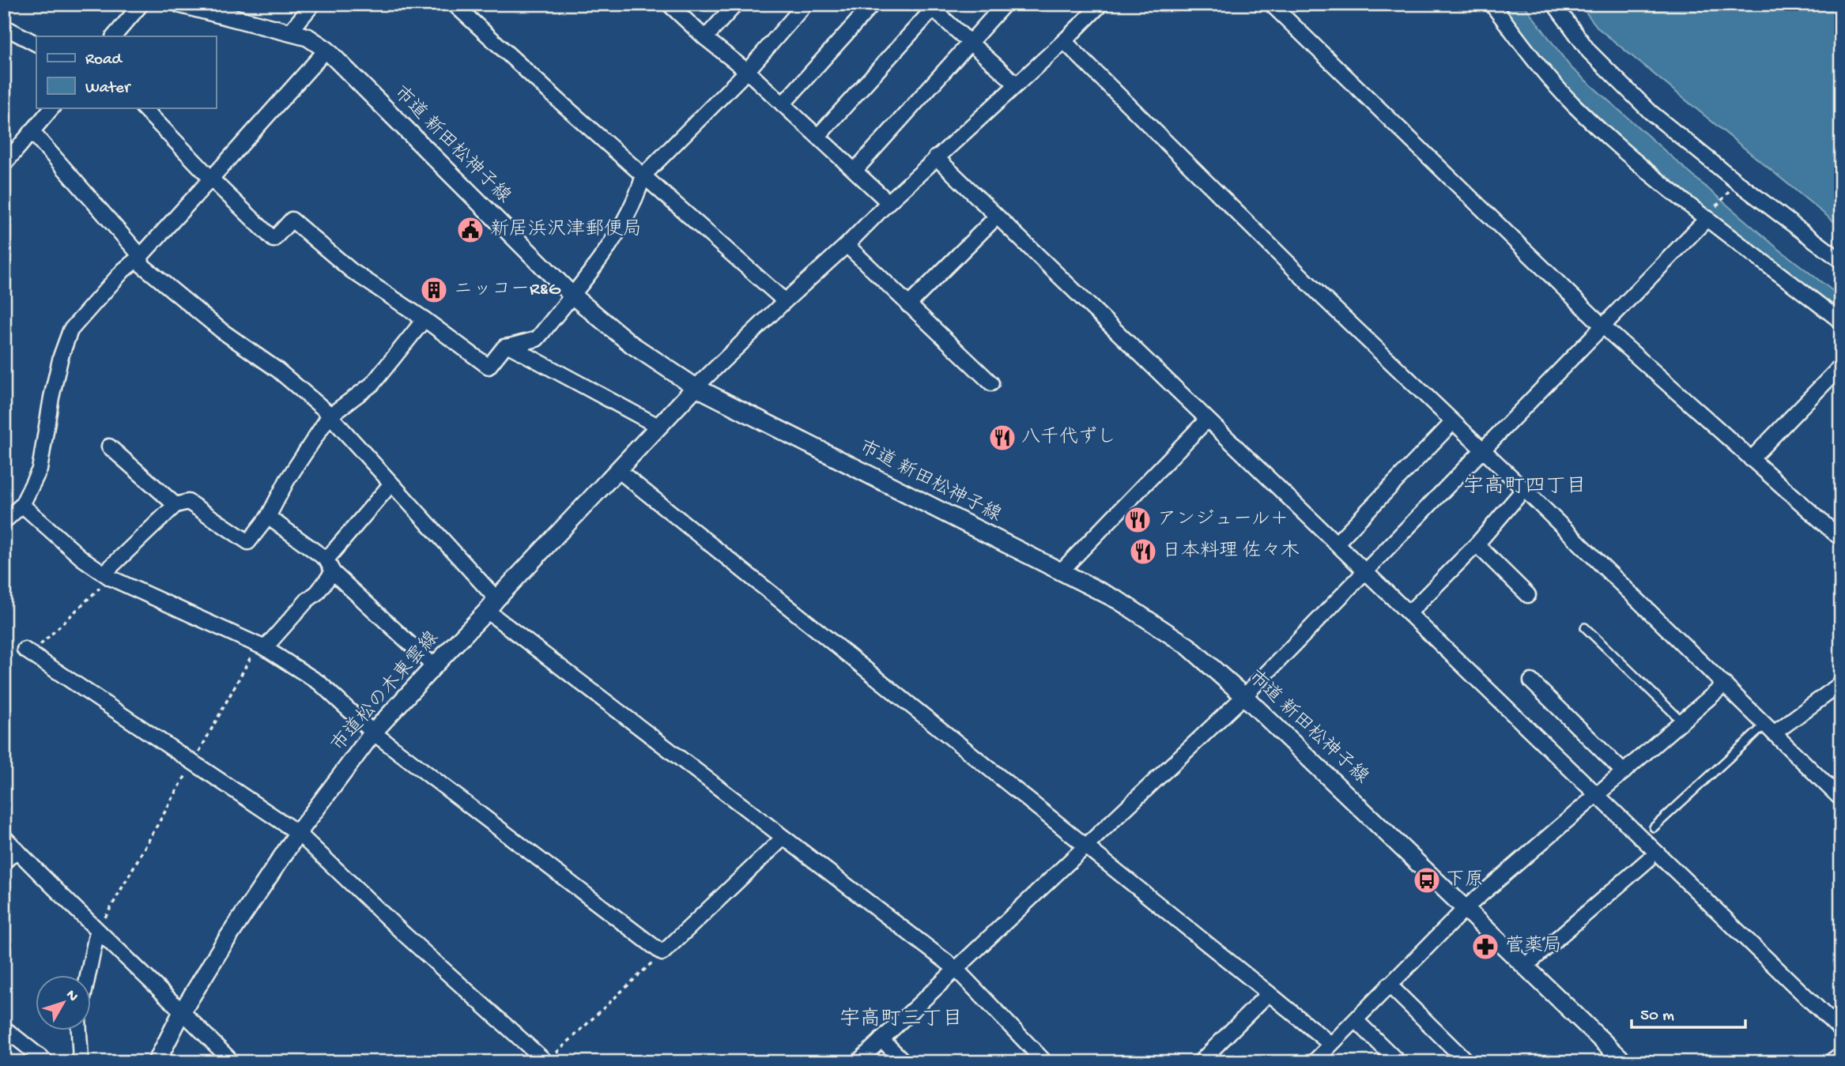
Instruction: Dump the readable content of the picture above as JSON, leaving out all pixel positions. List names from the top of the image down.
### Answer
{
  "streets": {
    "street": ["市道 新田松神子線", "市道松の木東雲線"]
  },
  "crossings": [
    ["市道 新田松神子線", "市道松の木東雲線"]
  ],
  "districts": ["宇高町四丁目", "宇高町三丁目"],
  "places": {
    "public building": ["新居浜沢津郵便局"],
    "building": ["ニッコーR&G"],
    "restaurant": ["八千代ずし", "アンジュール＋", "日本料理 佐々木"],
    "bus stop": ["下原"],
    "pharmacy": ["菅薬局"]
  },
  "legend": ["Road", "Water"],
  "scale_bar": "50 m",
  "north": "top right"
}
